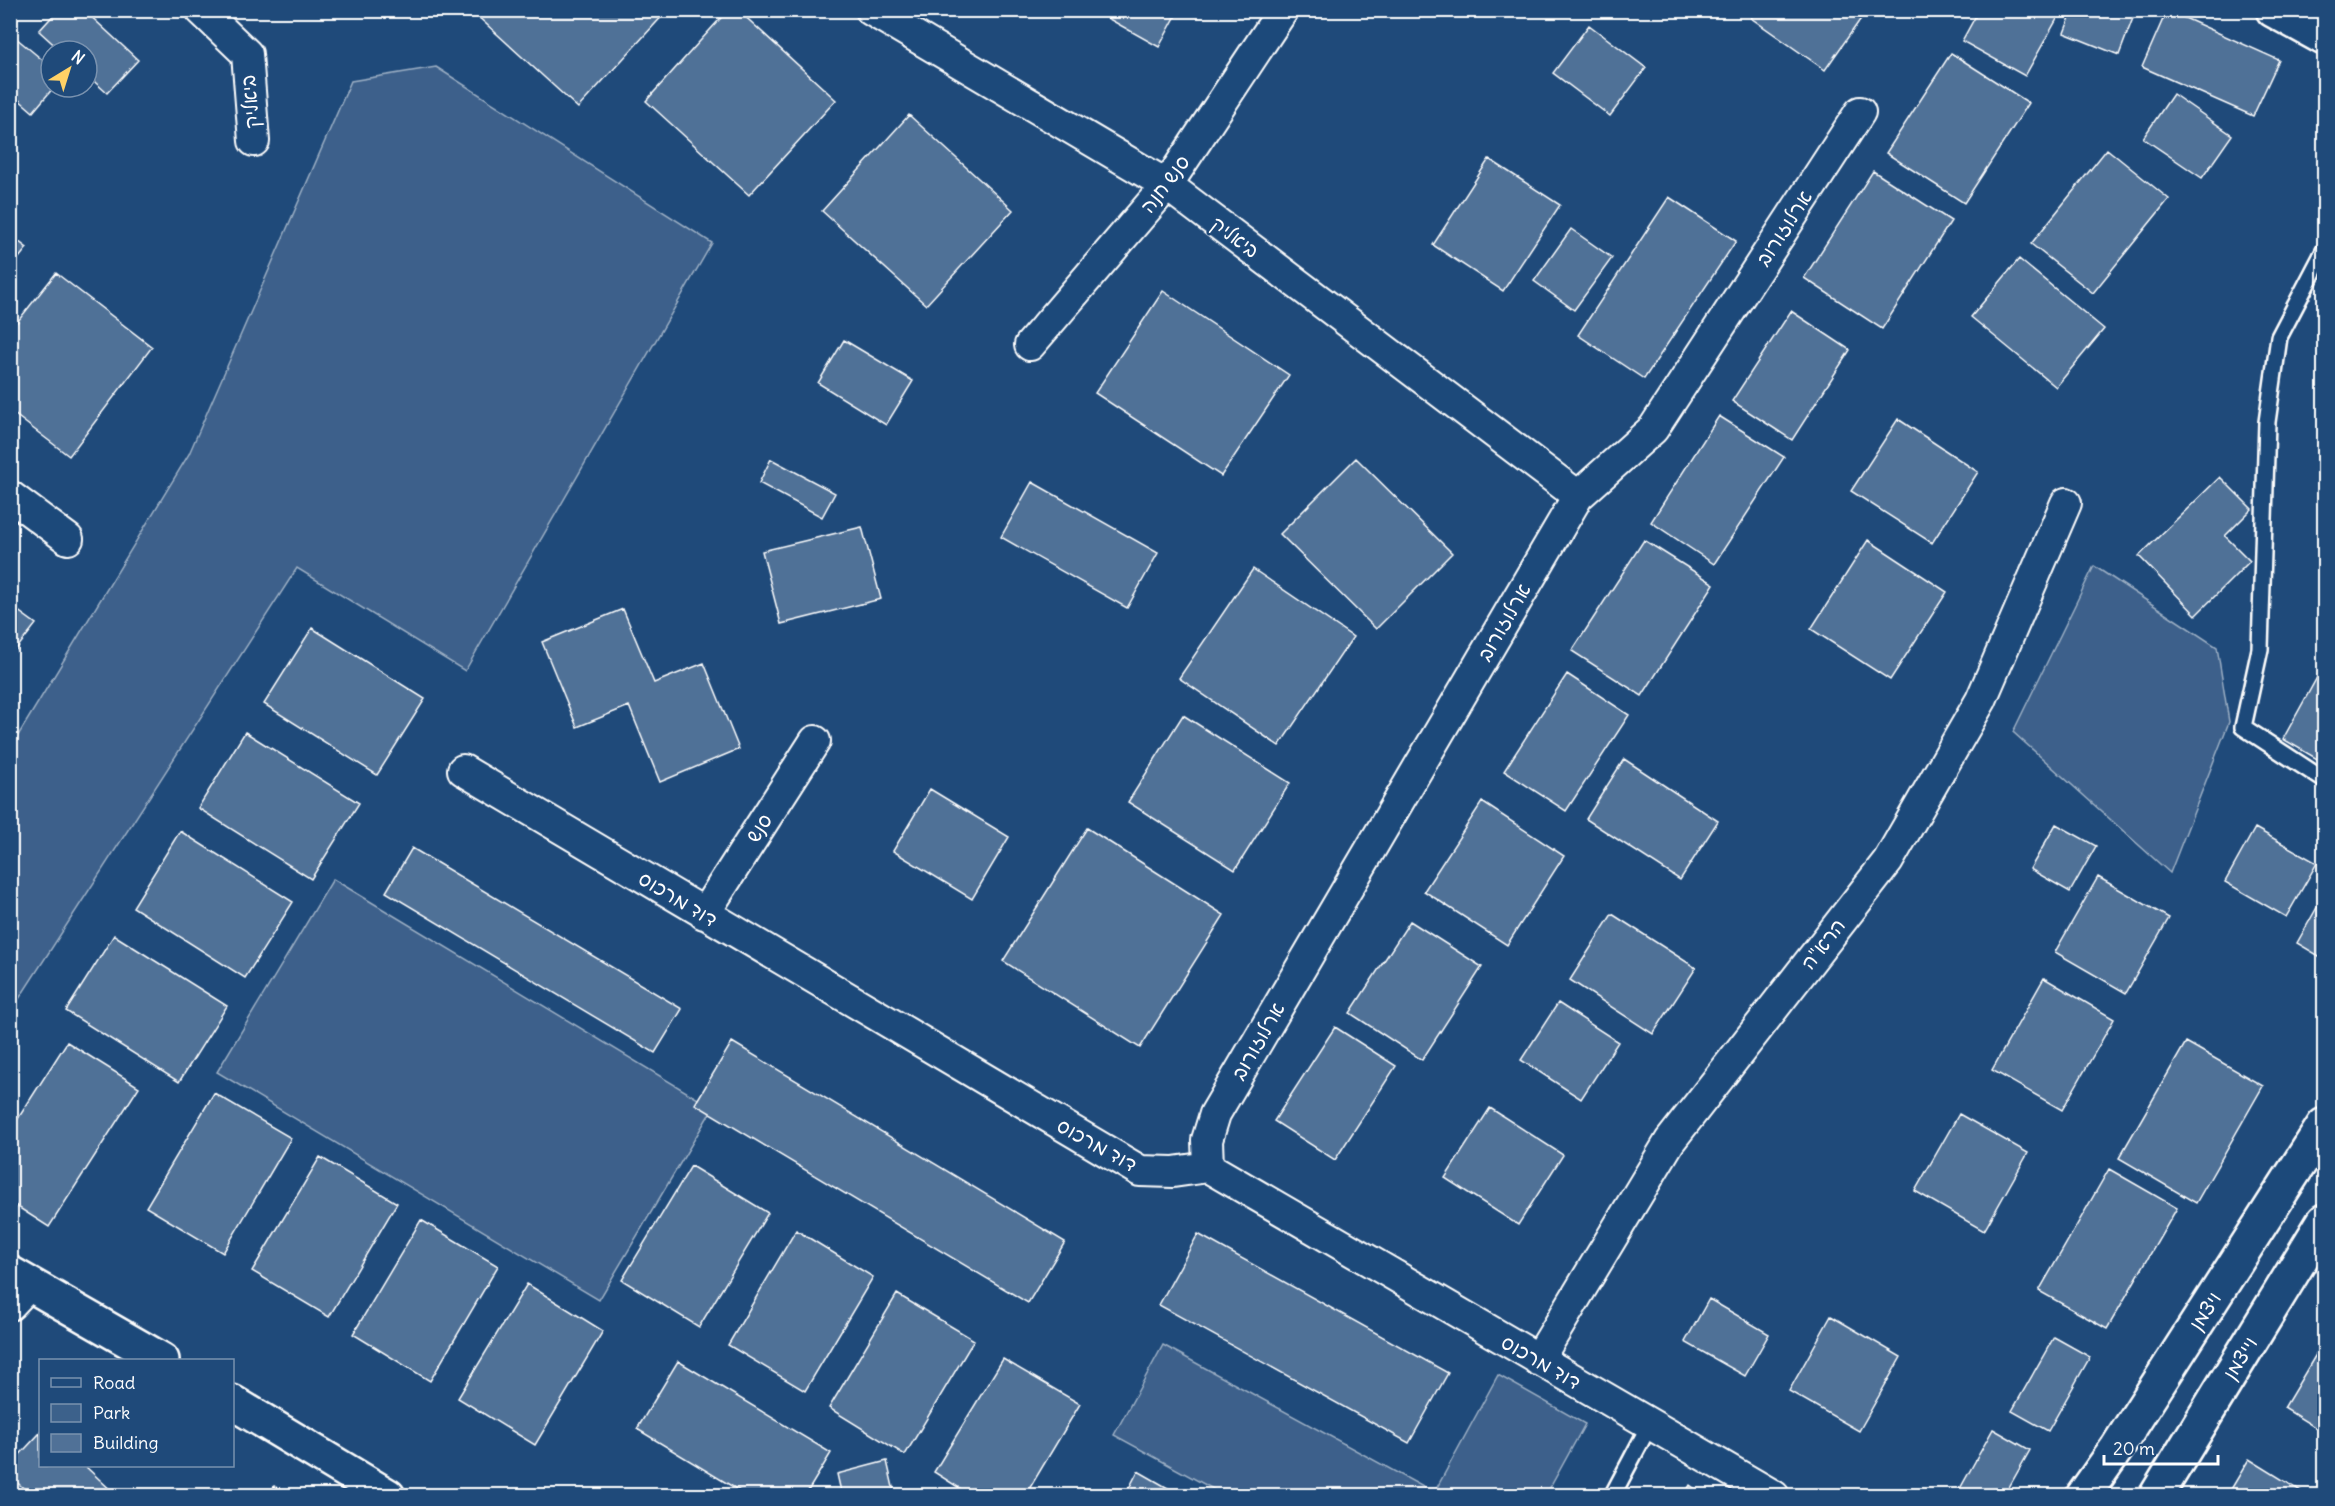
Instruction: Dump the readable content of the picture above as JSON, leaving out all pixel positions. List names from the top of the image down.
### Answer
{
  "streets": {
    "street": [
      "ביאליק",
      "סנש חנה",
      "ארלוזורוב",
      "סנש",
      "דוד מרכוס",
      "הרא\"ה",
      "ויצמן",
      "וייצמן"
    ]
  },
  "crossings": [
    ["ביאליק", "סנש חנה"],
    ["ביאליק", "ארלוזורוב"],
    ["ארלוזורוב", "דוד מרכוס"],
    ["סנש", "דוד מרכוס"],
    ["דוד מרכוס", "הרא\"ה"]
  ],
  "legend": ["Road", "Park", "Building"],
  "scale_bar": "20 m",
  "north": "top right"
}
